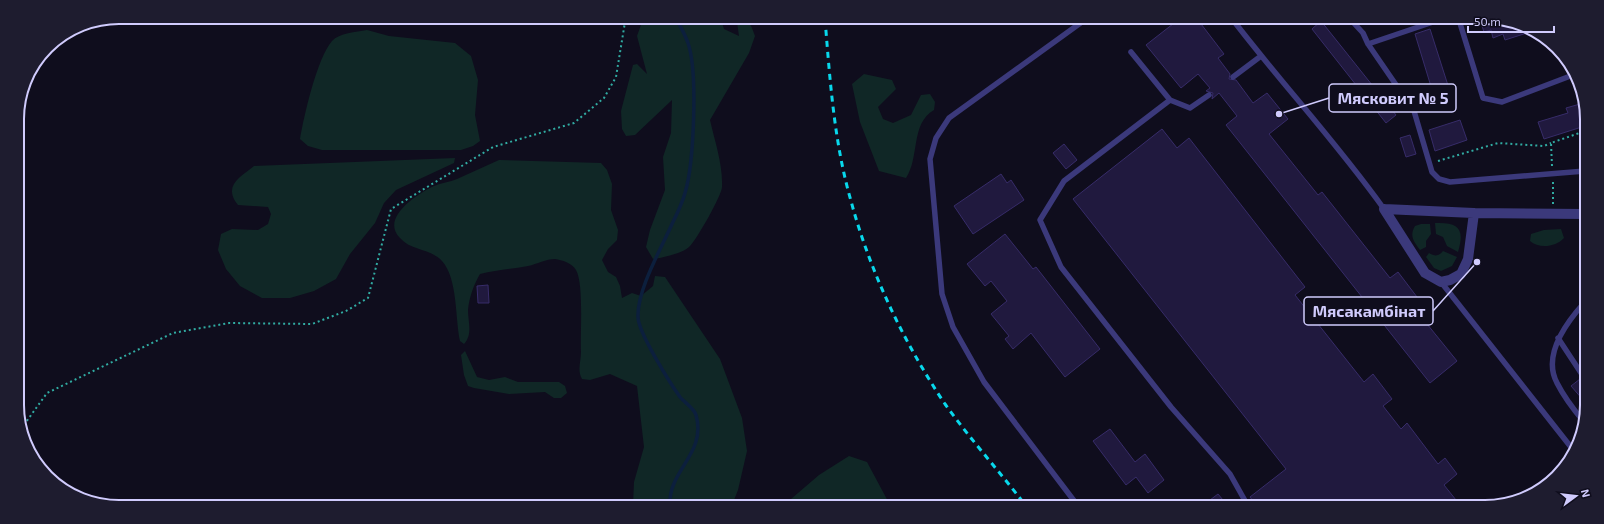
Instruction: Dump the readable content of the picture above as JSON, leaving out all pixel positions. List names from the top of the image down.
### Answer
{
  "places": ["Мясковит № 5", "Мясакамбінат"],
  "scale_bar": "50 m",
  "north": "right"
}
